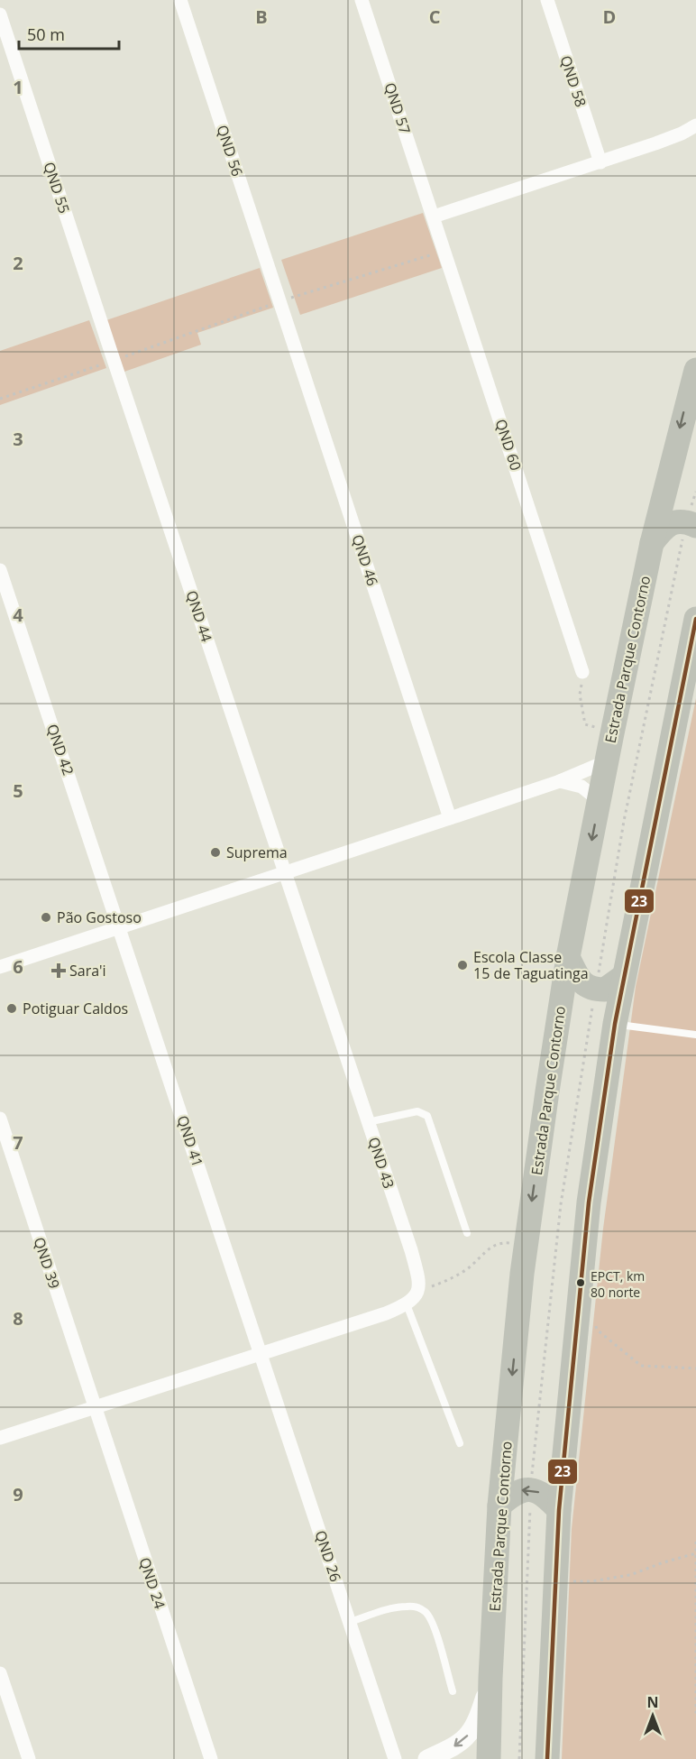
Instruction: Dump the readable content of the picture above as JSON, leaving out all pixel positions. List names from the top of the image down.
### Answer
{
  "streets": {
    "highway": ["Estrada Parque Contorno"],
    "street": [
      "QND 58",
      "QND 57",
      "QND 56",
      "QND 55",
      "QND 60",
      "QND 46",
      "QND 44",
      "QND 42",
      "QND 41",
      "QND 43",
      "QND 39",
      "QND 26",
      "QND 24"
    ]
  },
  "crossings": [
    ["QND 57", "QND 60"],
    ["QND 56", "QND 46"],
    ["QND 55", "QND 44"],
    ["QND 44", "QND 43"],
    ["QND 42", "QND 41"],
    ["QND 41", "QND 26"],
    ["QND 39", "QND 24"]
  ],
  "places": {
    "other": [
      "Suprema",
      "Pão Gostoso",
      "Escola Classe 15 de Taguatinga",
      "Potiguar Caldos",
      "EPCT, km 80 norte"
    ],
    "health": ["Sara'i"]
  },
  "lines": ["transit line 23"],
  "scale_bar": "50 m",
  "north": "top",
  "grid": {
    "columns": ["B", "C", "D"],
    "rows": [
      "1",
      "2",
      "3",
      "4",
      "5",
      "6",
      "7",
      "8",
      "9"
    ]
  }
}
